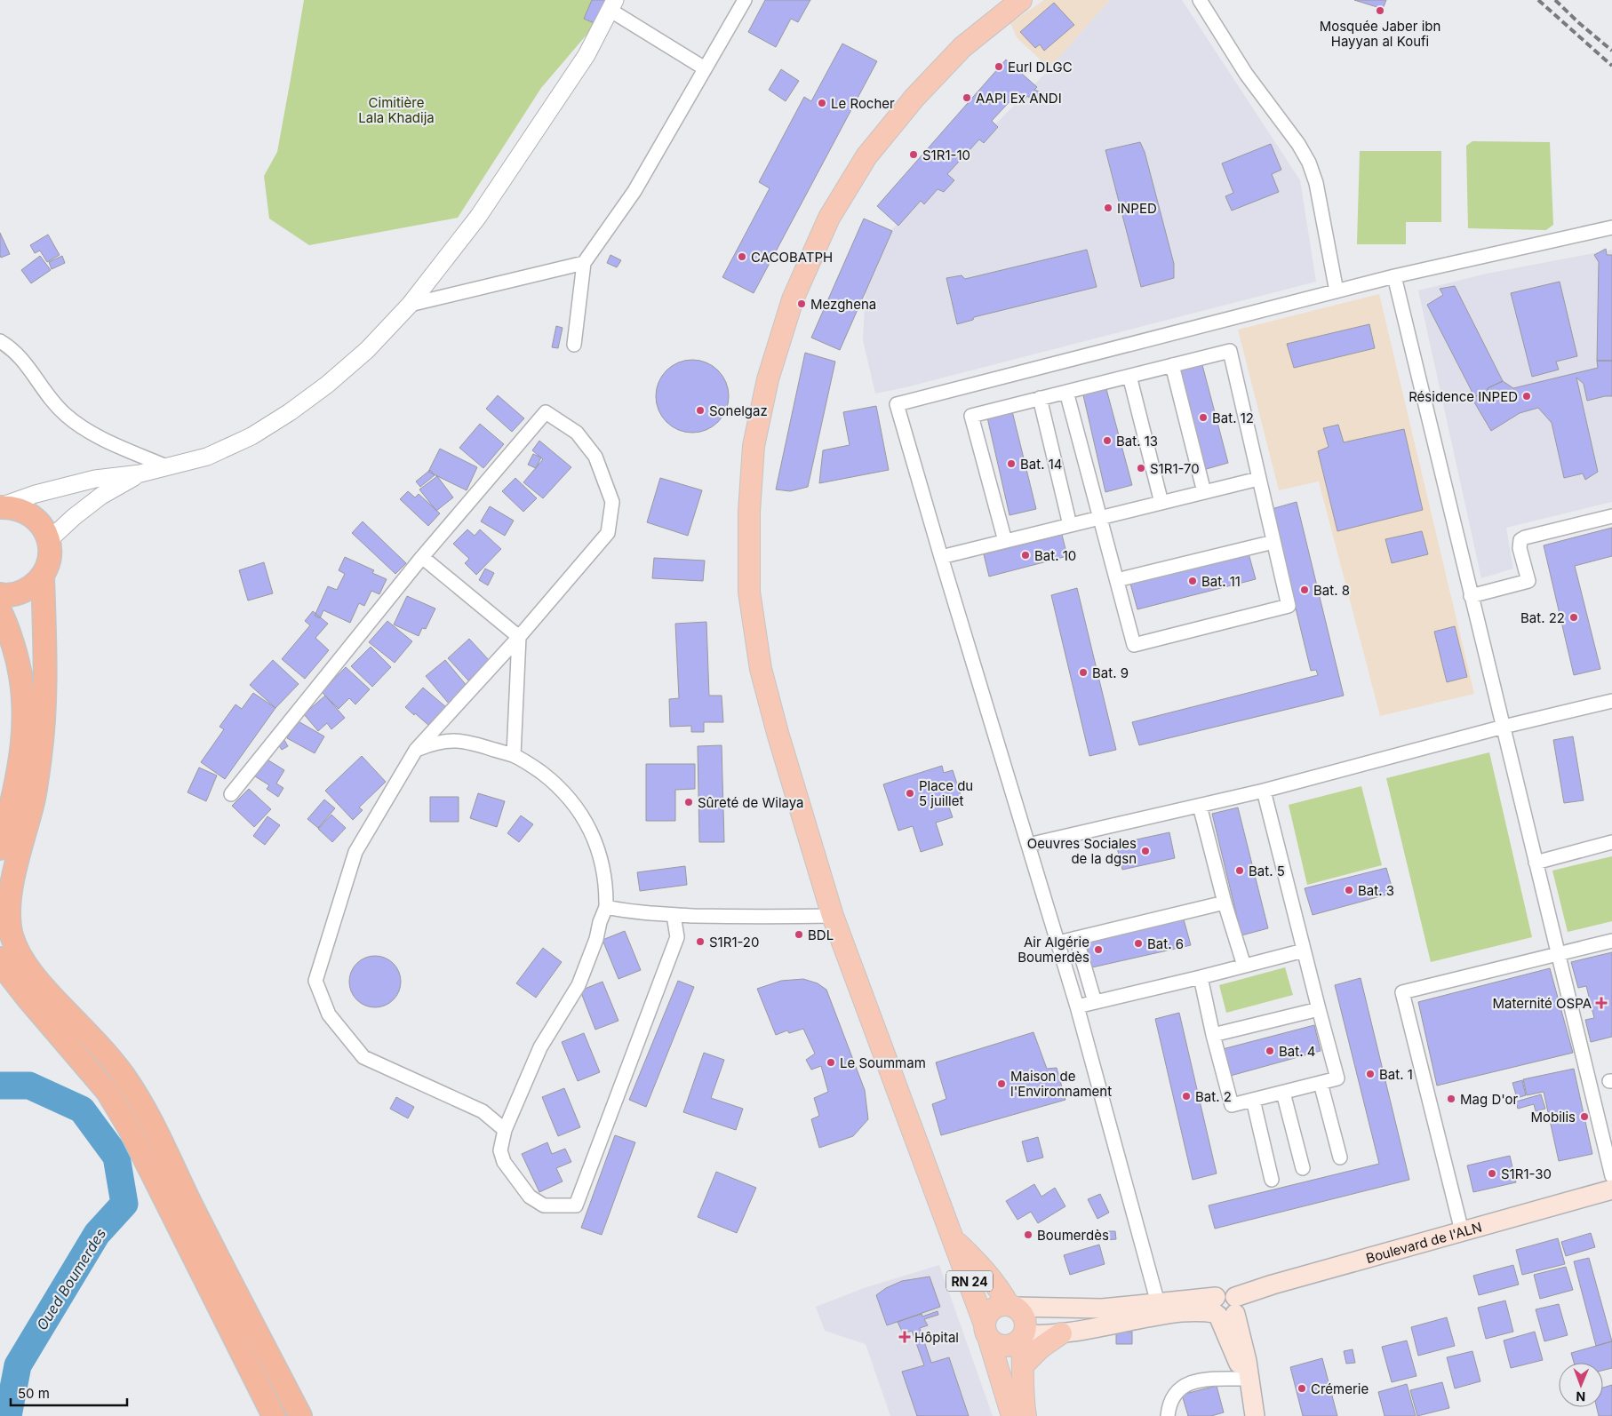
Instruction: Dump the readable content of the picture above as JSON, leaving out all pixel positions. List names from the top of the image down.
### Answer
{
  "streets": {
    "main road": ["Boulevard de l'ALN", "RN 24"]
  },
  "water": ["Oued Boumerdes"],
  "parks": ["Cimitière Lala Khadija"],
  "places": {
    "other": [
      "Mosquée Jaber ibn Hayyan al Koufi",
      "Eurl DLGC",
      "AAPI Ex ANDI",
      "Le Rocher",
      "S1R1-10",
      "INPED",
      "CACOBATPH",
      "Mezghena",
      "Résidence INPED",
      "Sonelgaz",
      "Bat. 12",
      "Bat. 13",
      "Bat. 14",
      "S1R1-70",
      "Bat. 10",
      "Bat. 11",
      "Bat. 8",
      "Bat. 22",
      "Bat. 9",
      "Place du 5 juillet",
      "Sûreté de Wilaya",
      "Oeuvres Sociales de la dgsn",
      "Bat. 5",
      "Bat. 3",
      "BDL",
      "S1R1-20",
      "Bat. 6",
      "Air Algérie Boumerdès",
      "Bat. 4",
      "Le Soummam",
      "Bat. 1",
      "Maison de l'Environnament",
      "Bat. 2",
      "Mag D'or",
      "Mobilis",
      "S1R1-30",
      "Boumerdès",
      "Crémerie"
    ],
    "health": ["Maternité OSPA", "Hôpital"]
  },
  "scale_bar": "50 m",
  "north": "bottom"
}
